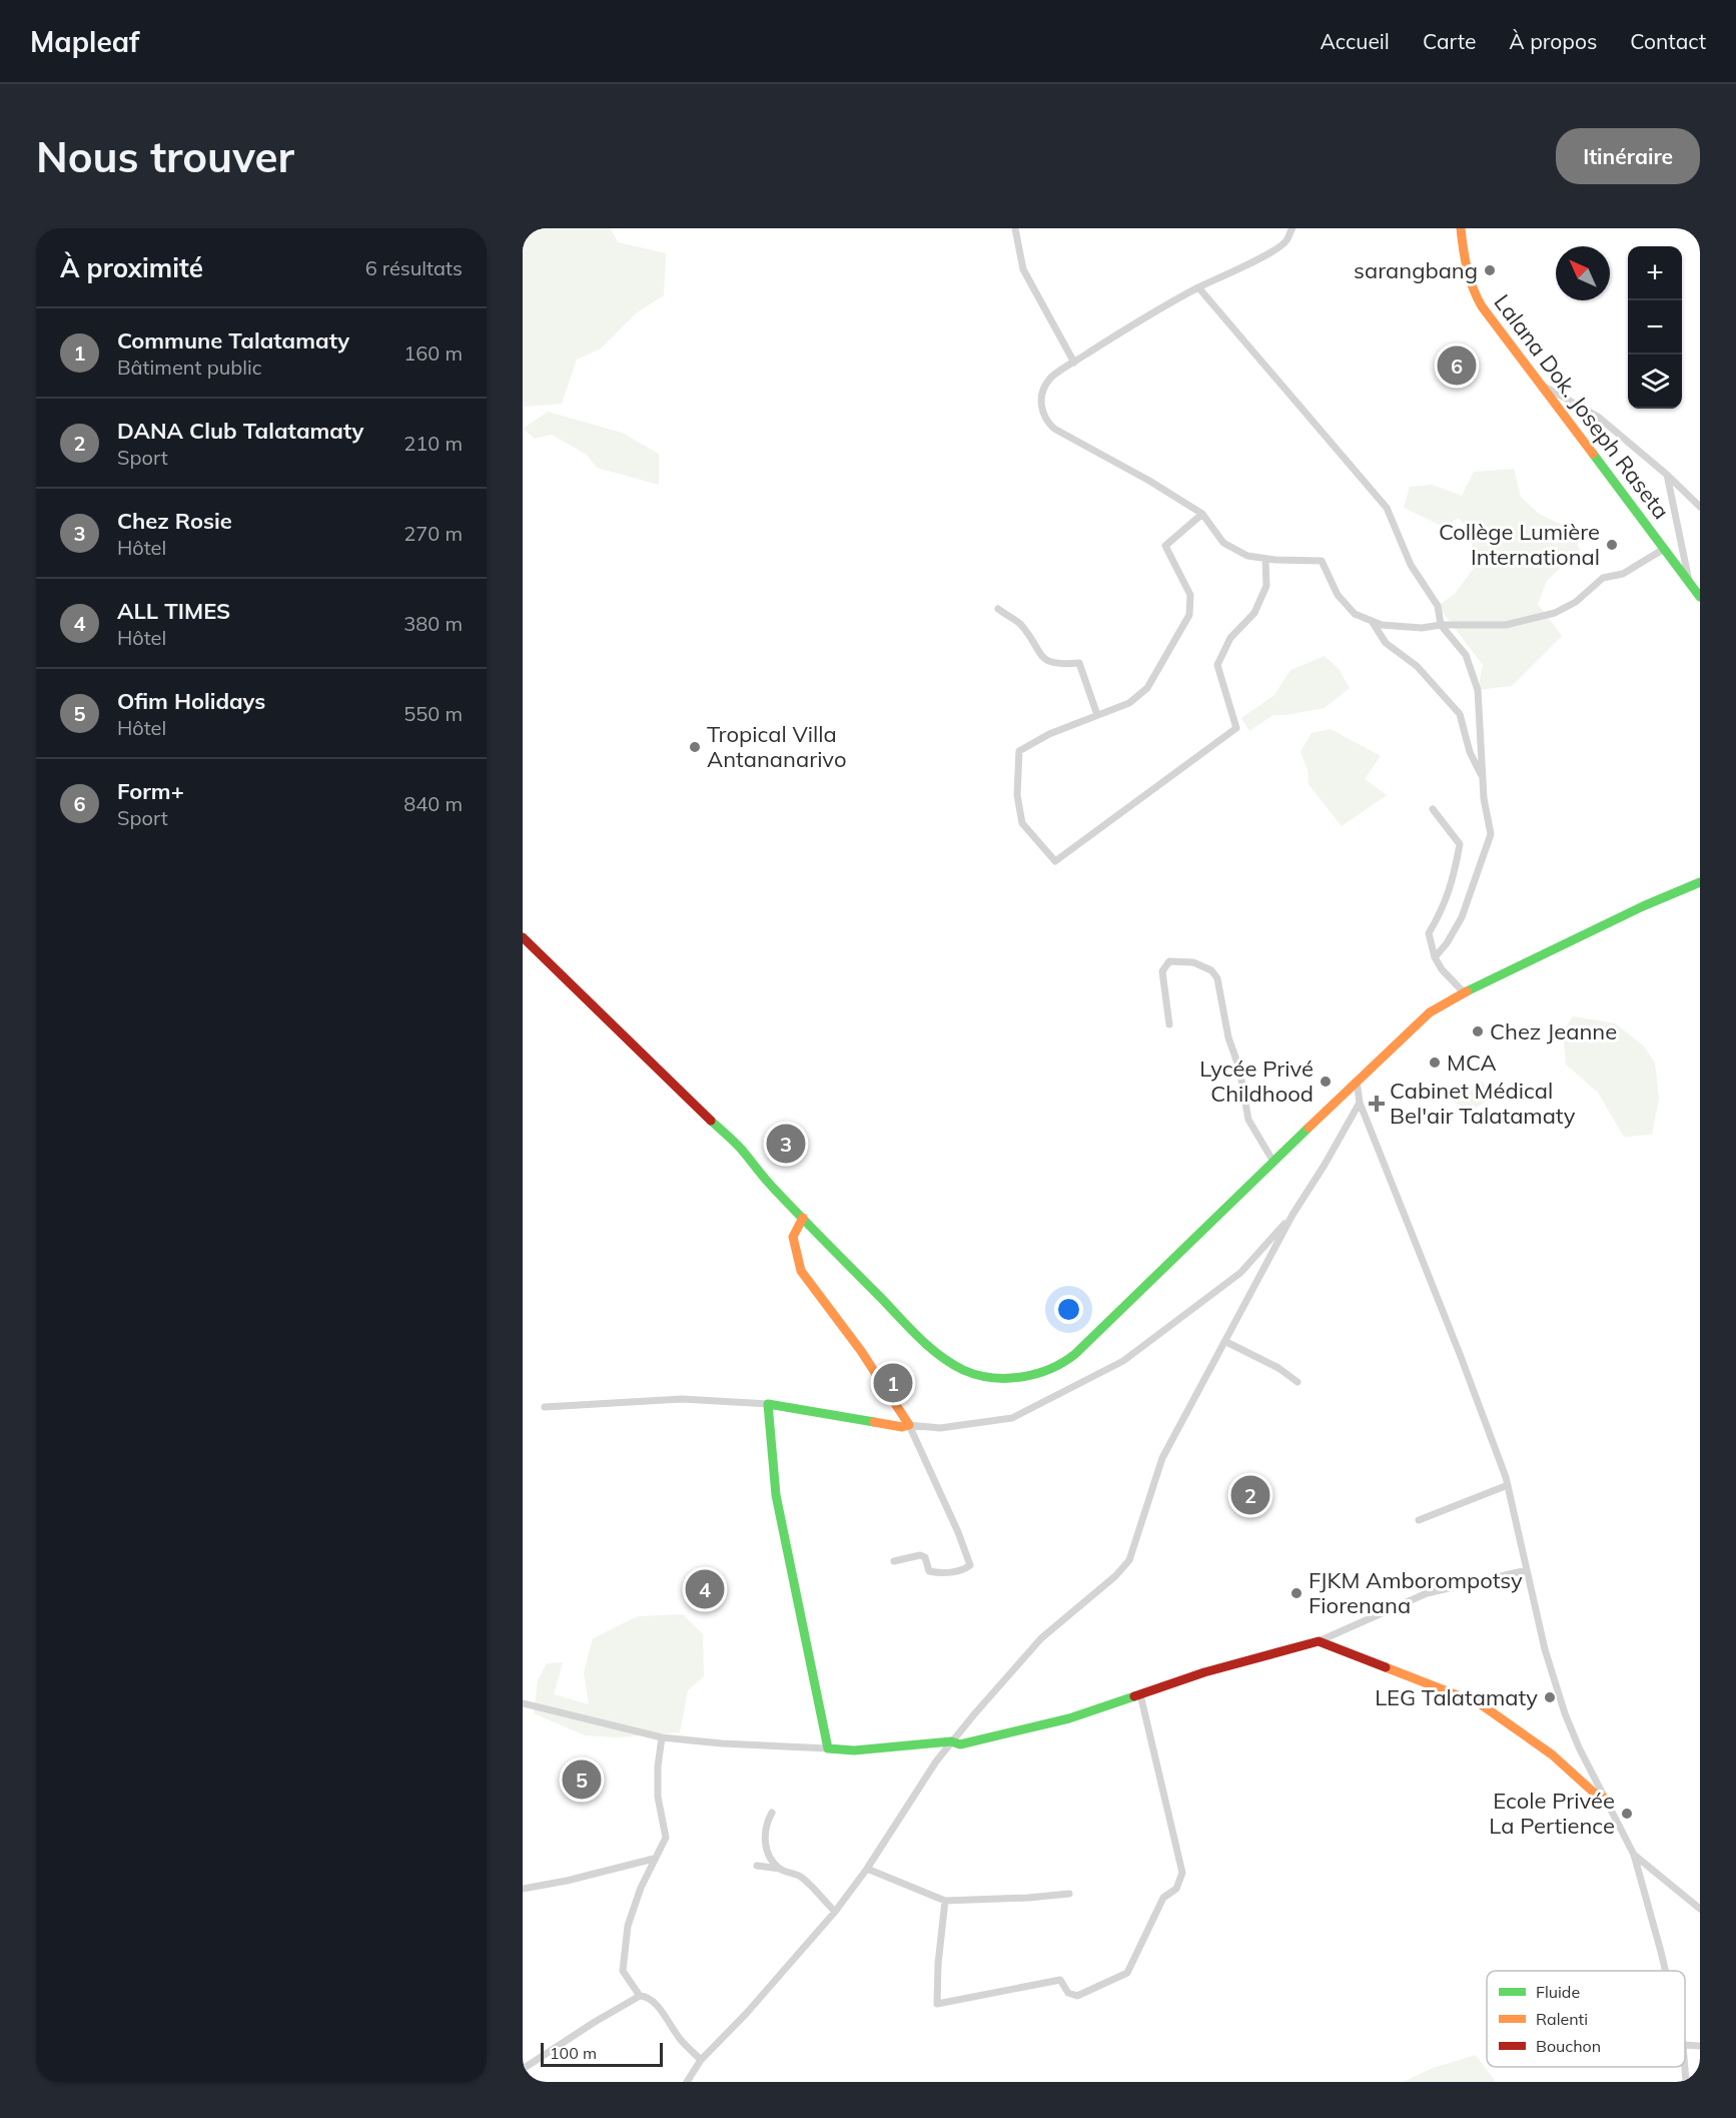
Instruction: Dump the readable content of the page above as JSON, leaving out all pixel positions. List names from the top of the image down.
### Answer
{
  "streets": {
    "main road": ["Lalana Dok. Joseph Raseta"]
  },
  "places": {
    "other": [
      "sarangbang",
      "Collège Lumière International",
      "Tropical Villa Antananarivo",
      "Chez Jeanne",
      "MCA",
      "Lycée Privé Childhood",
      "FJKM Amborompotsy Fiorenana",
      "LEG Talatamaty",
      "Ecole Privée La Pertience"
    ],
    "health": ["Cabinet Médical Bel'air Talatamaty"]
  },
  "legend": ["Fluide", "Ralenti", "Bouchon"],
  "scale_bar": "100 m",
  "north": "top left",
  "page": {
    "header": "Mapleaf",
    "nav": [
      "Accueil",
      "Carte",
      "À propos",
      "Contact"
    ],
    "buttons": "Itinéraire",
    "title": "Nous trouver",
    "heading": ["À proximité", "6 résultats"],
    "map_buttons": ["+", "−"],
    "list": [
      {
        "mark": "1",
        "name": "Commune Talatamaty",
        "note": "Bâtiment public",
        "value": "160 m"
      },
      {
        "mark": "2",
        "name": "DANA Club Talatamaty",
        "note": "Sport",
        "value": "210 m"
      },
      {
        "mark": "3",
        "name": "Chez Rosie",
        "note": "Hôtel",
        "value": "270 m"
      },
      {
        "mark": "4",
        "name": "ALL TIMES",
        "note": "Hôtel",
        "value": "380 m"
      },
      {
        "mark": "5",
        "name": "Ofim Holidays",
        "note": "Hôtel",
        "value": "550 m"
      },
      {
        "mark": "6",
        "name": "Form+",
        "note": "Sport",
        "value": "840 m"
      }
    ],
    "pins": [
      "6",
      "3",
      "1",
      "2",
      "4",
      "5"
    ],
    "scale": "100 m"
  }
}
